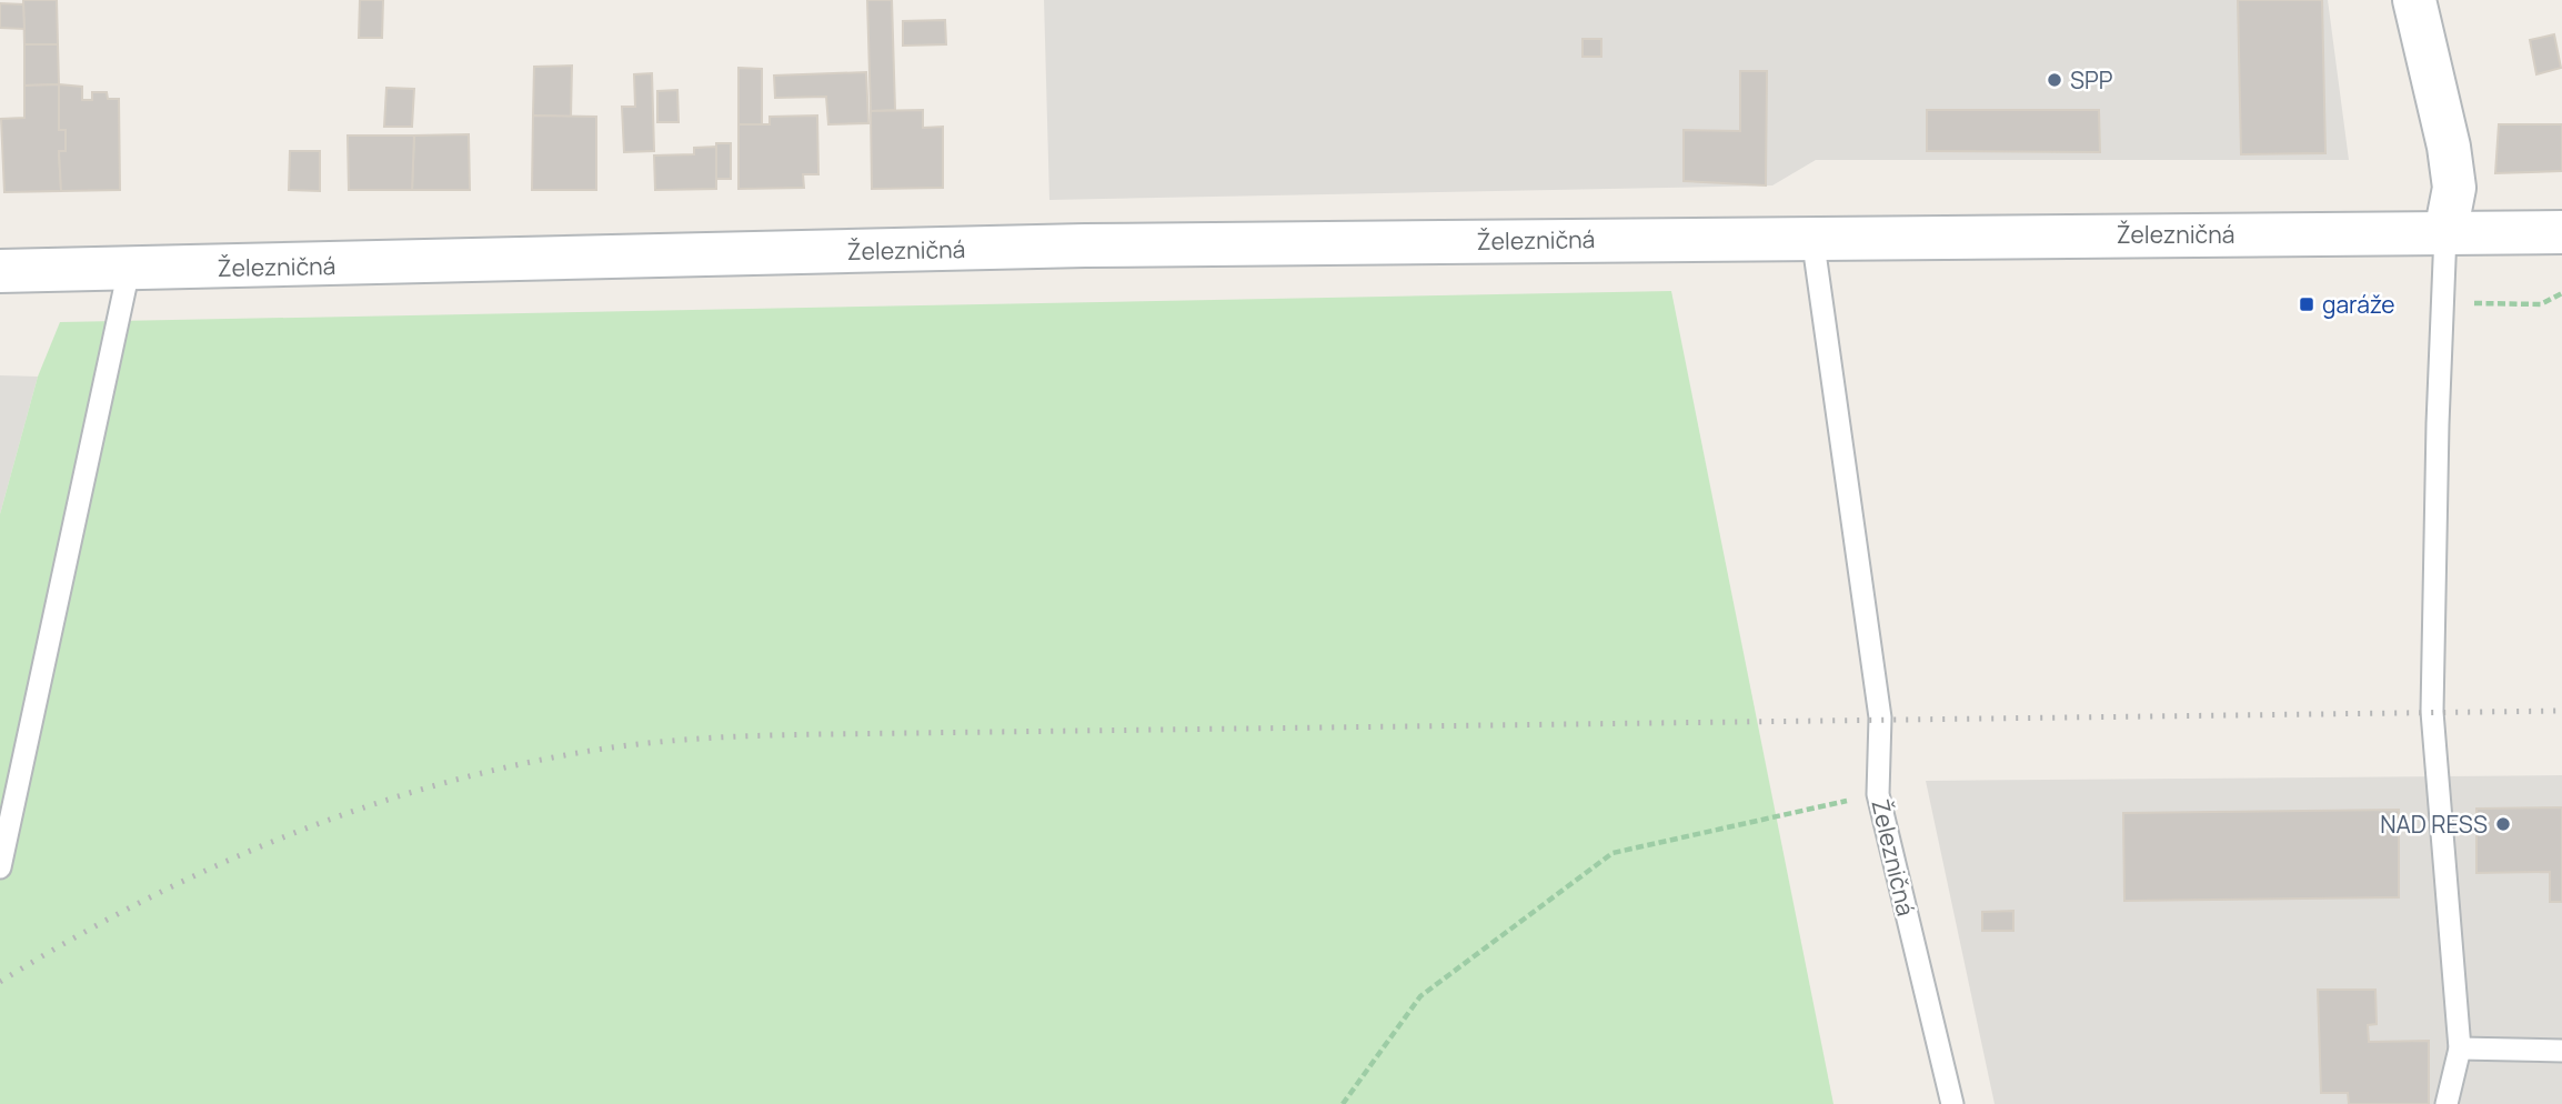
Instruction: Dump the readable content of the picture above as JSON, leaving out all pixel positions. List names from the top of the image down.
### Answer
{
  "streets": {
    "street": ["Železničná"]
  },
  "places": {
    "other": ["SPP", "NAD RESS"],
    "transit": ["garáže"]
  }
}
